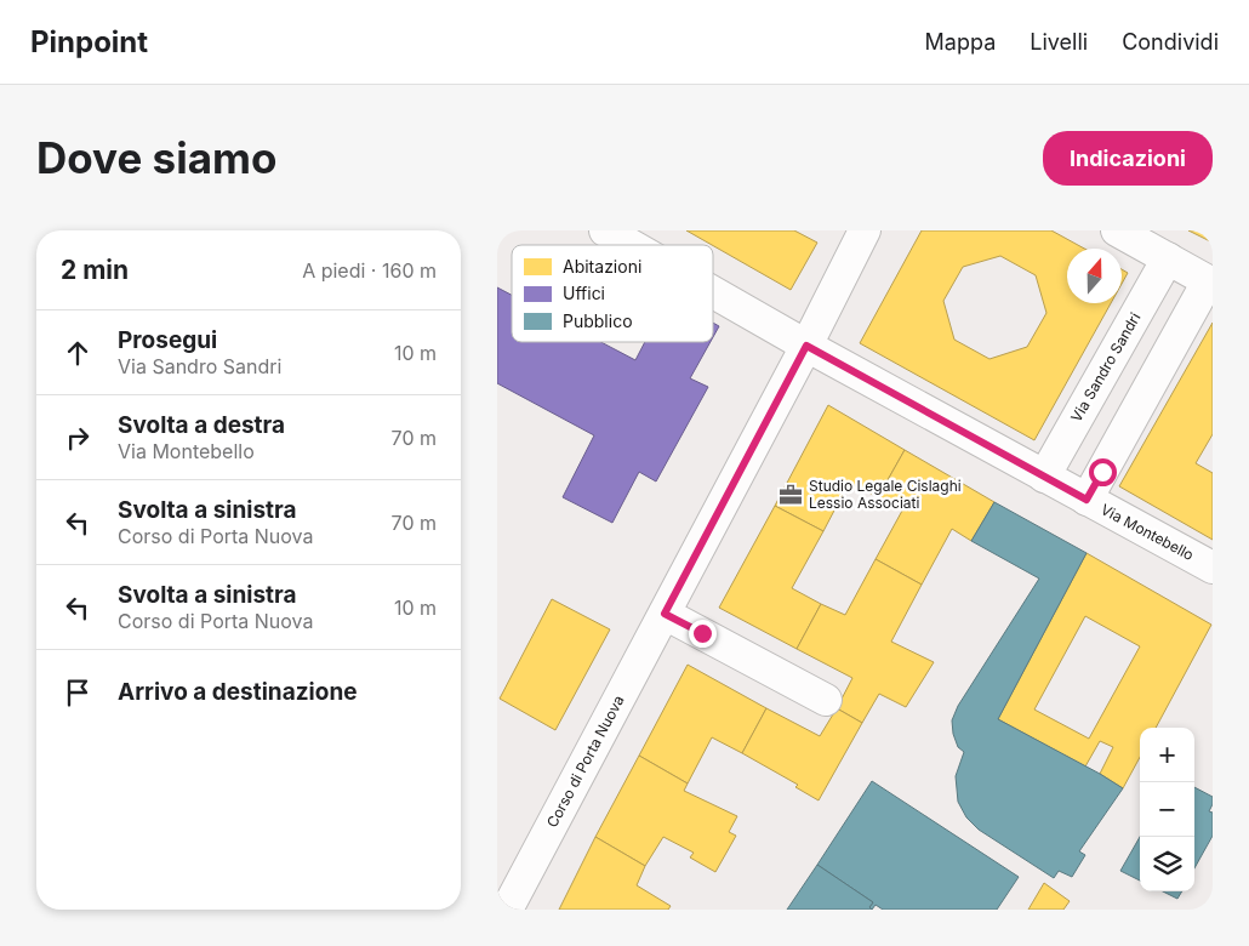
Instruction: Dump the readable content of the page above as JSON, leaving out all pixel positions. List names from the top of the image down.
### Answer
{
  "streets": {
    "street": ["Via Sandro Sandri", "Via Montebello", "Corso di Porta Nuova"]
  },
  "crossings": [
    ["Via Sandro Sandri", "Via Montebello"],
    ["Via Montebello", "Corso di Porta Nuova"]
  ],
  "places": {
    "office": ["Studio Legale Cislaghi Lessio Associati"]
  },
  "legend": ["Abitazioni", "Uffici", "Pubblico"],
  "north": "top",
  "page": {
    "header": "Pinpoint",
    "nav": ["Mappa", "Livelli", "Condividi"],
    "buttons": "Indicazioni",
    "title": "Dove siamo",
    "heading": ["2 min", "A piedi · 160 m"],
    "list": [
      ["Prosegui", "Via Sandro Sandri", "10 m"],
      ["Svolta a destra", "Via Montebello", "70 m"],
      ["Svolta a sinistra", "Corso di Porta Nuova", "70 m"],
      ["Svolta a sinistra", "Corso di Porta Nuova", "10 m"],
      "Arrivo a destinazione"
    ],
    "map_buttons": ["+", "−"]
  }
}
